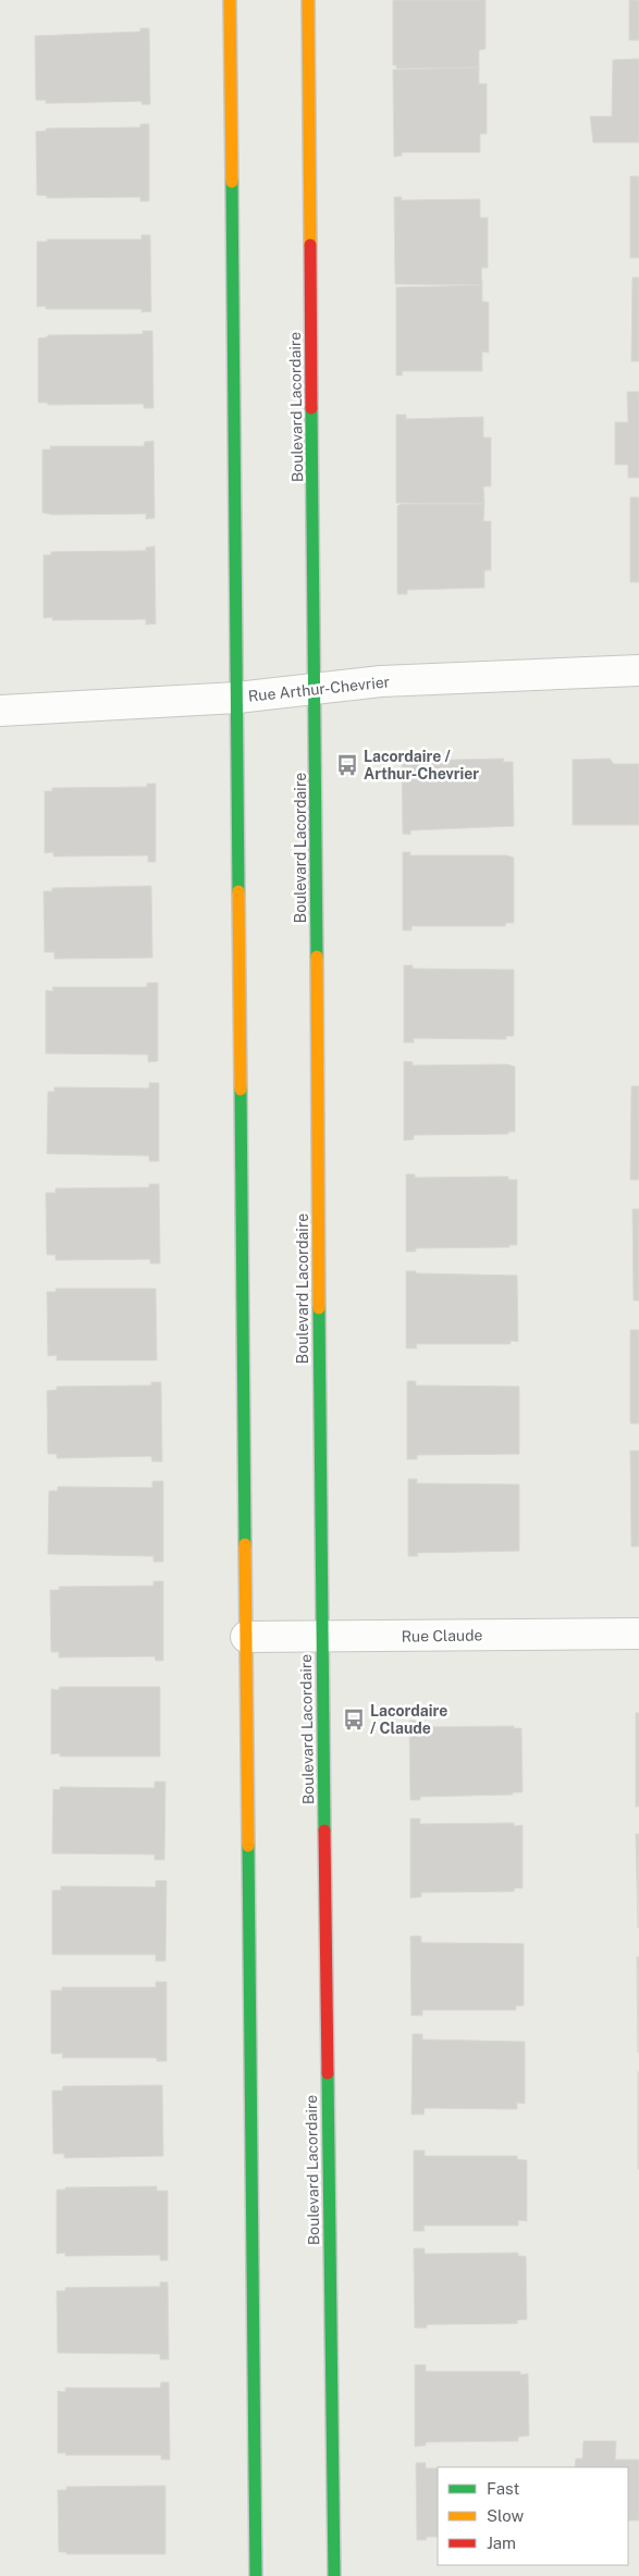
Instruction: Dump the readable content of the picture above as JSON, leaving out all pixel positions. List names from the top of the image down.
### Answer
{
  "streets": {
    "main road": ["Boulevard Lacordaire"],
    "street": ["Rue Arthur-Chevrier", "Rue Claude"]
  },
  "crossings": [
    ["Boulevard Lacordaire", "Rue Arthur-Chevrier"],
    ["Boulevard Lacordaire", "Rue Claude"]
  ],
  "places": {
    "bus stop": ["Lacordaire / Arthur-Chevrier", "Lacordaire / Claude"]
  },
  "legend": ["Fast", "Slow", "Jam"]
}
